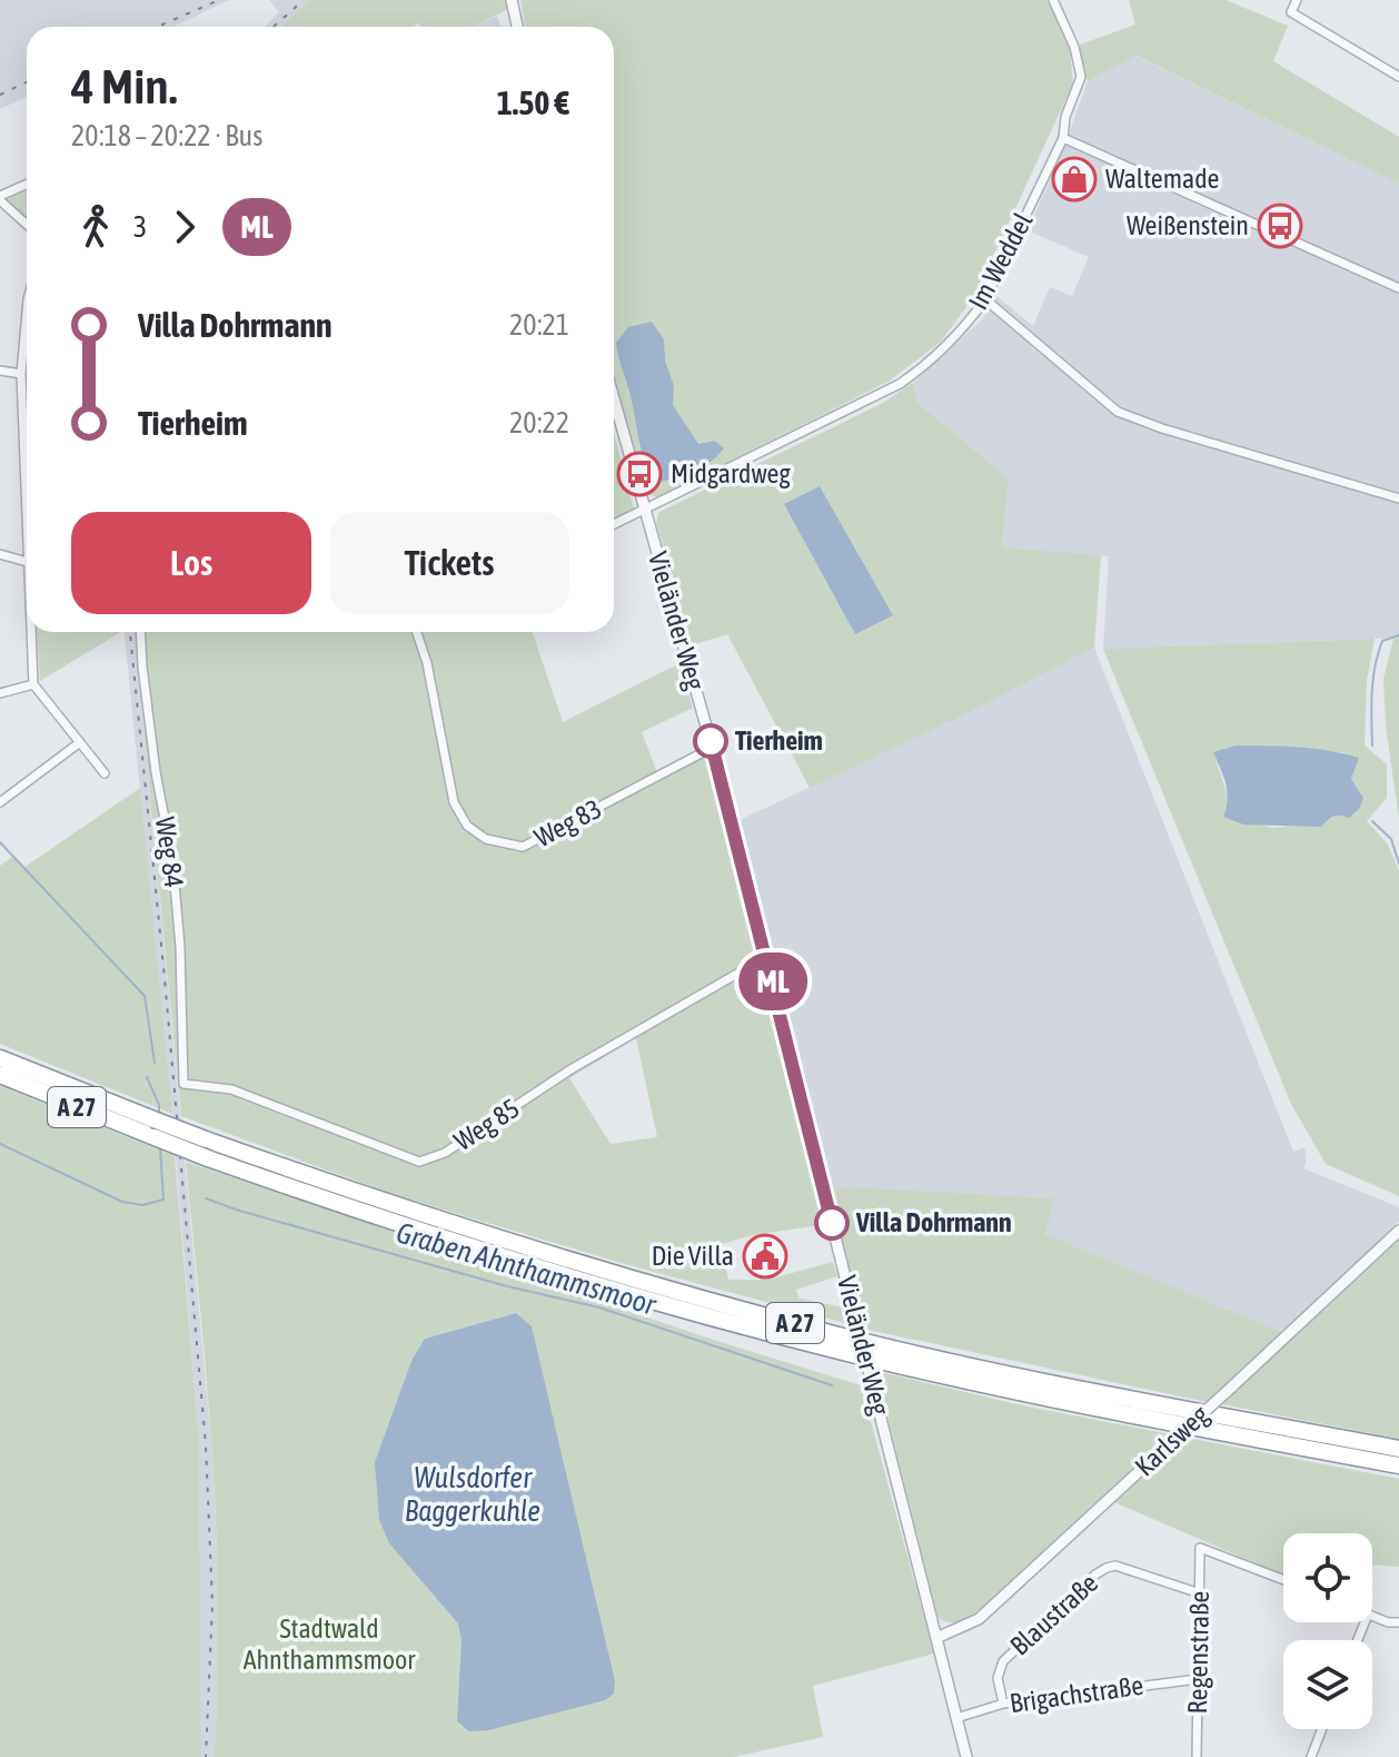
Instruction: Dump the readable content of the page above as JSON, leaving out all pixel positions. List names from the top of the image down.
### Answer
{
  "streets": {
    "highway": ["A 27"],
    "street": [
      "Im Weddel",
      "Vieländer Weg",
      "Weg 83",
      "Weg 84",
      "Weg 85",
      "Karlsweg",
      "Blaustraße",
      "Regenstraße",
      "Brigachstraße"
    ]
  },
  "crossings": [
    ["Im Weddel", "Vieländer Weg"],
    ["Vieländer Weg", "Weg 83"],
    ["Vieländer Weg", "Weg 85"],
    ["Vieländer Weg", "Karlsweg"],
    ["Vieländer Weg", "Brigachstraße"],
    ["Weg 84", "Weg 85"],
    ["Blaustraße", "Regenstraße"],
    ["Blaustraße", "Brigachstraße"],
    ["Regenstraße", "Brigachstraße"]
  ],
  "water": ["Graben Ahnthammsmoor", "Wulsdorfer Baggerkuhle"],
  "parks": ["Stadtwald Ahnthammsmoor"],
  "places": {
    "shop": ["Waltemade"],
    "bus stop": ["Weißenstein", "Midgardweg"],
    "other": ["Tierheim", "Villa Dohrmann"],
    "public building": ["Die Villa"]
  },
  "lines": ["bus line ML"],
  "page": {
    "on_map": "ML",
    "heading": ["4 Min.", "20:18 – 20:22 · Bus", "1.50 €"],
    "legs": ["3", "ML"],
    "list": [
      {
        "name": "Villa Dohrmann",
        "value": "20:21"
      },
      {
        "name": "Tierheim",
        "value": "20:22"
      }
    ],
    "buttons": ["Los", "Tickets"]
  }
}
